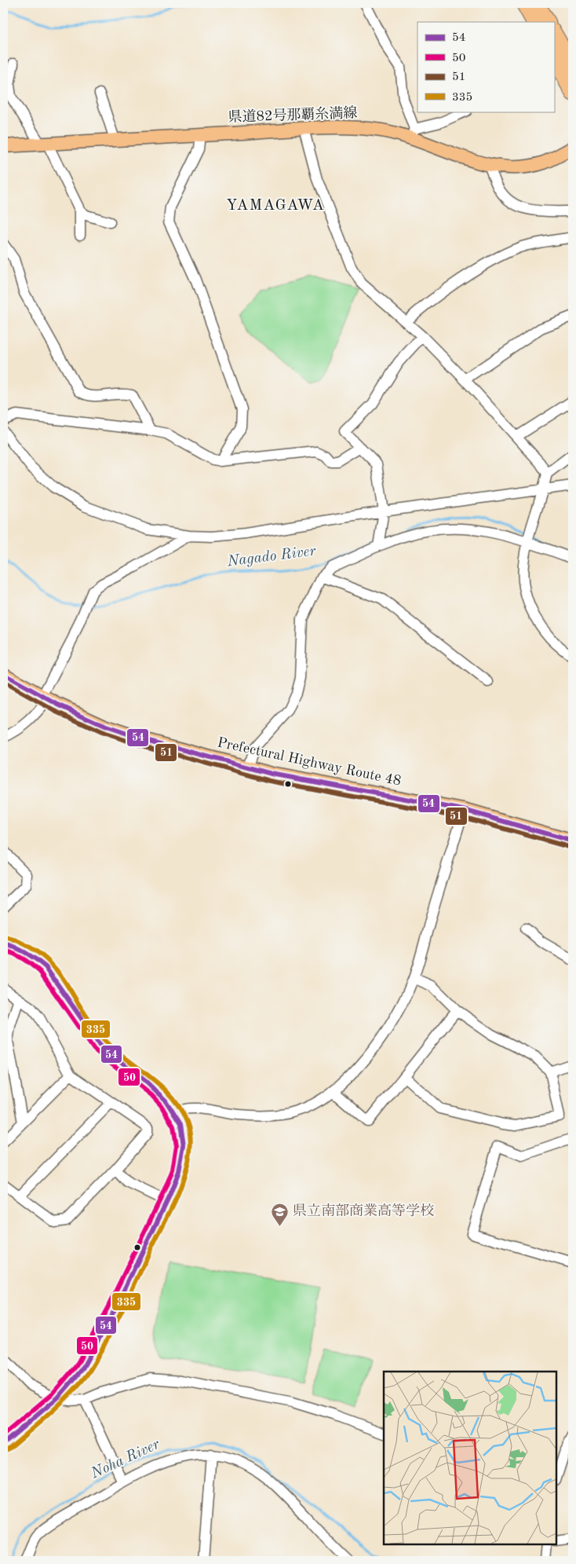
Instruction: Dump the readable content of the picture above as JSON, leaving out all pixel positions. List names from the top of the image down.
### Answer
{
  "streets": {
    "main road": ["県道82号那覇糸満線", "Prefectural Highway Route 48"]
  },
  "districts": ["YAMAGAWA"],
  "water": ["Nagado River", "Noha River"],
  "places": {
    "school or university": ["県立南部商業高等学校"]
  },
  "lines": [
    "transit line 54",
    "transit line 51",
    "transit line 335",
    "transit line 50"
  ],
  "legend": [
    "54",
    "50",
    "51",
    "335"
  ]
}
